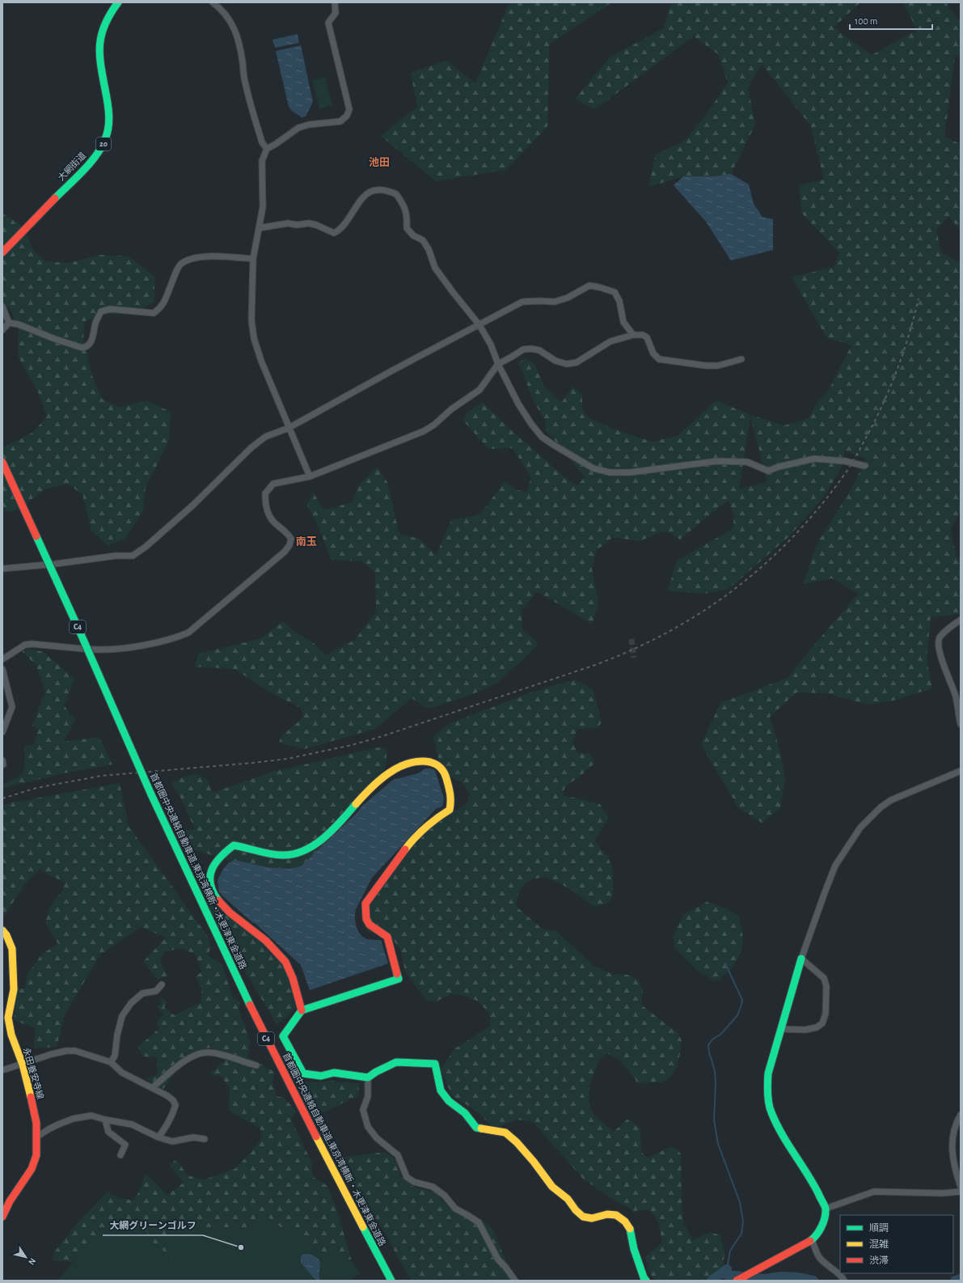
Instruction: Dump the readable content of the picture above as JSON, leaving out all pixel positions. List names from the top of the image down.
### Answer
{
  "streets": {
    "main road": [
      "20",
      "大網街道",
      "C4",
      "首都圏中央連絡自動車道;東京湾横断・木更津東金道路",
      "永田養安寺線"
    ]
  },
  "districts": ["池田", "南玉"],
  "places": ["大網グリーンゴルフ"],
  "legend": ["順調", "混雑", "渋滞"],
  "scale_bar": "100 m",
  "north": "bottom right"
}
